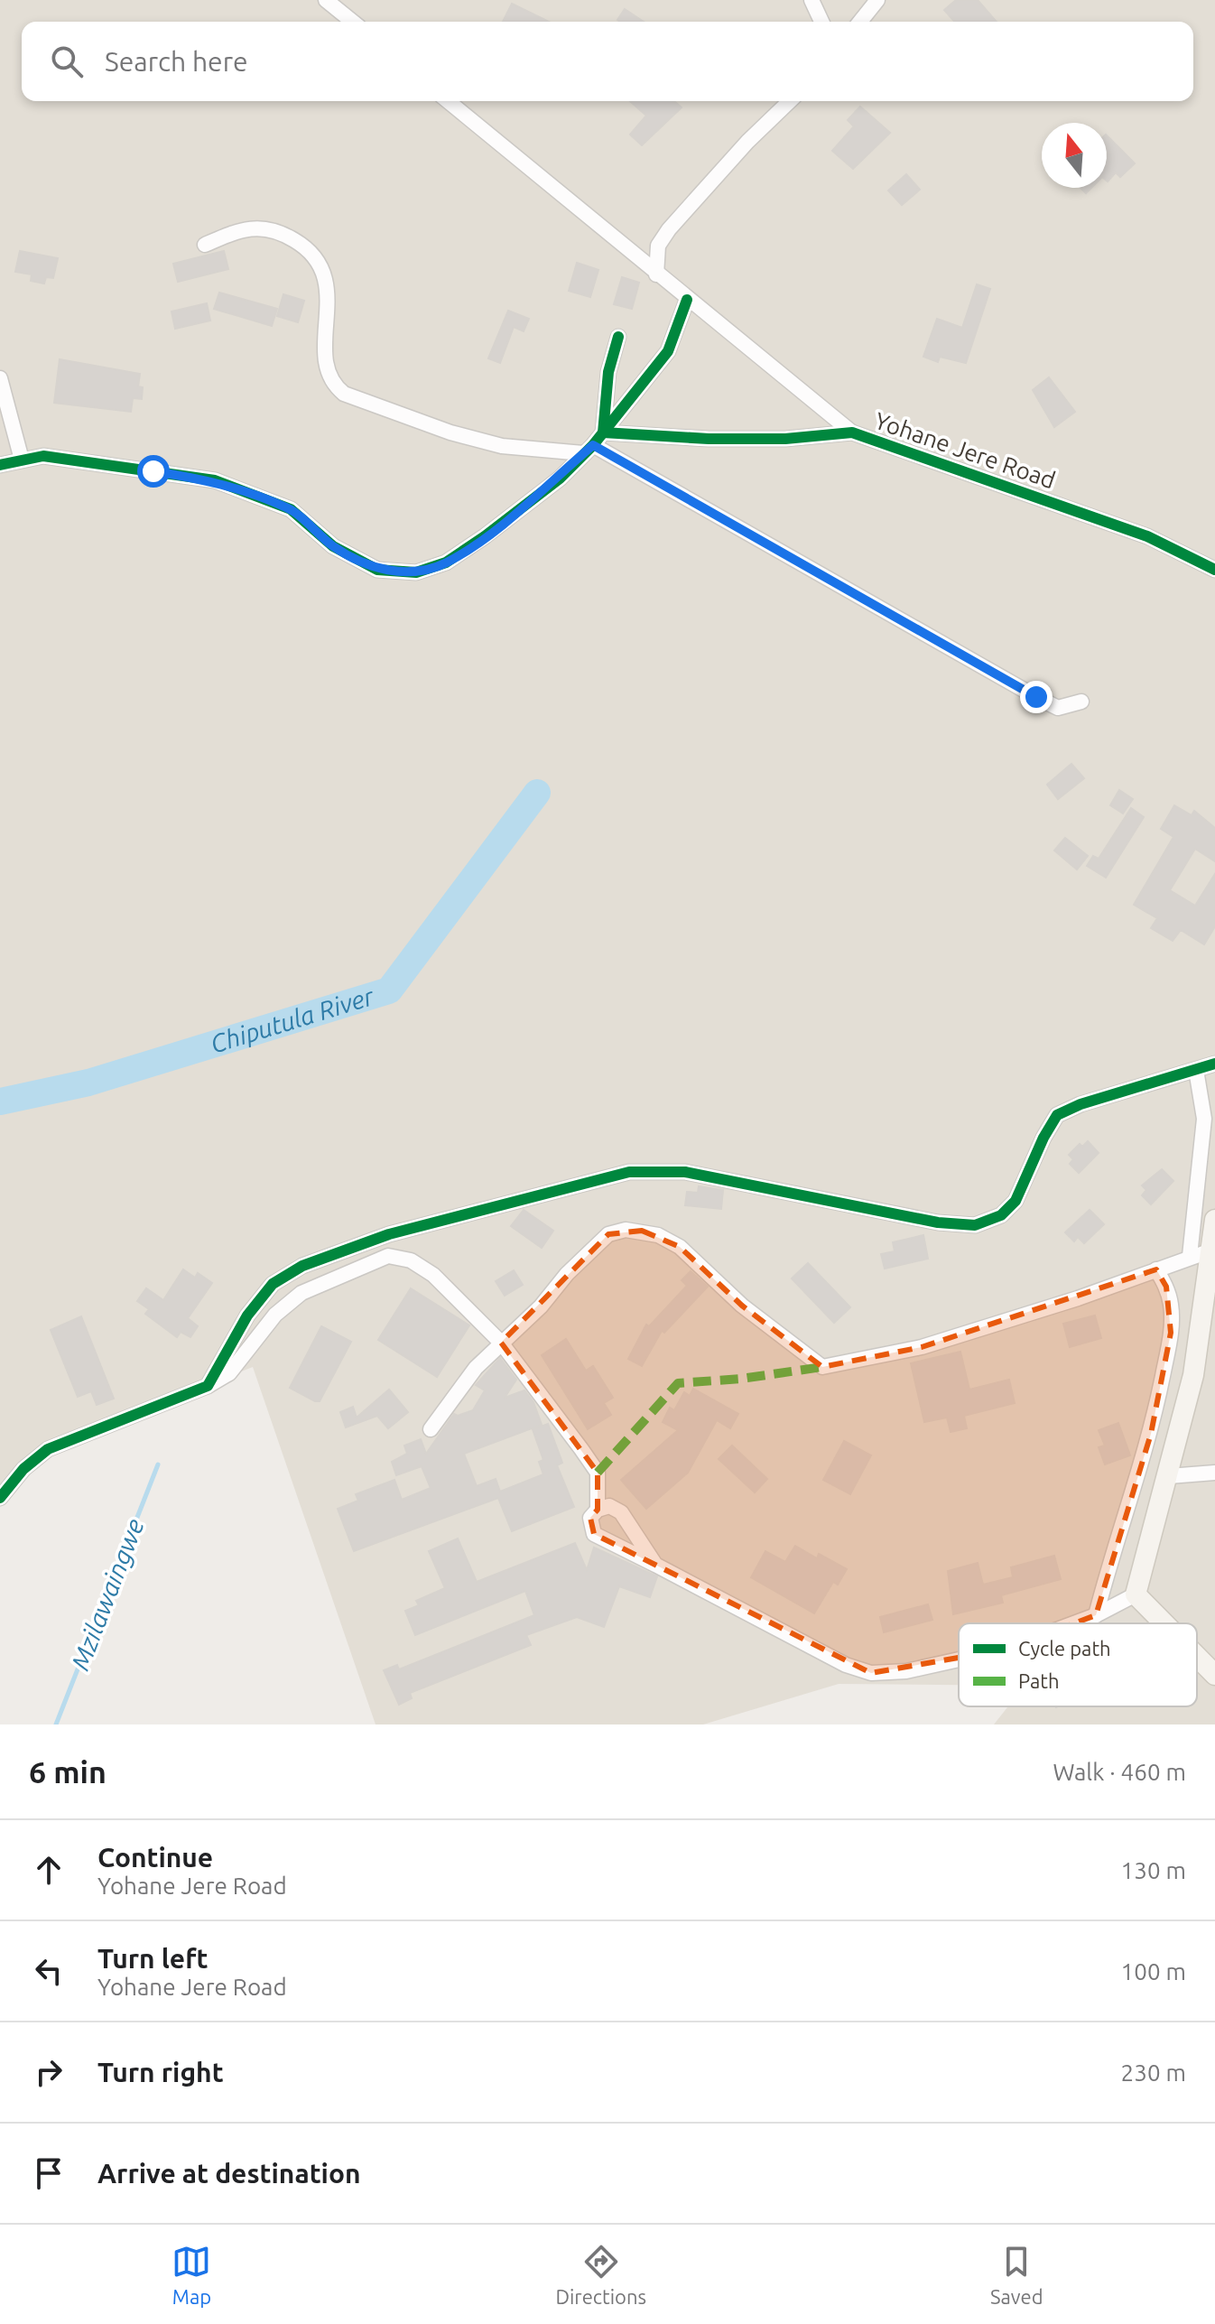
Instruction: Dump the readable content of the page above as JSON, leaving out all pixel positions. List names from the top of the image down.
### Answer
{
  "streets": {
    "street": ["Yohane Jere Road"]
  },
  "water": ["Chiputula River", "Mzilawaingwe"],
  "legend": ["Cycle path", "Path"],
  "north": "top",
  "page": {
    "search": "Search here",
    "heading": ["6 min", "Walk · 460 m"],
    "list": [
      ["Continue", "Yohane Jere Road", "130 m"],
      ["Turn left", "Yohane Jere Road", "100 m"],
      ["Turn right", "230 m"],
      "Arrive at destination"
    ],
    "nav": ["Map", "Directions", "Saved"]
  }
}
